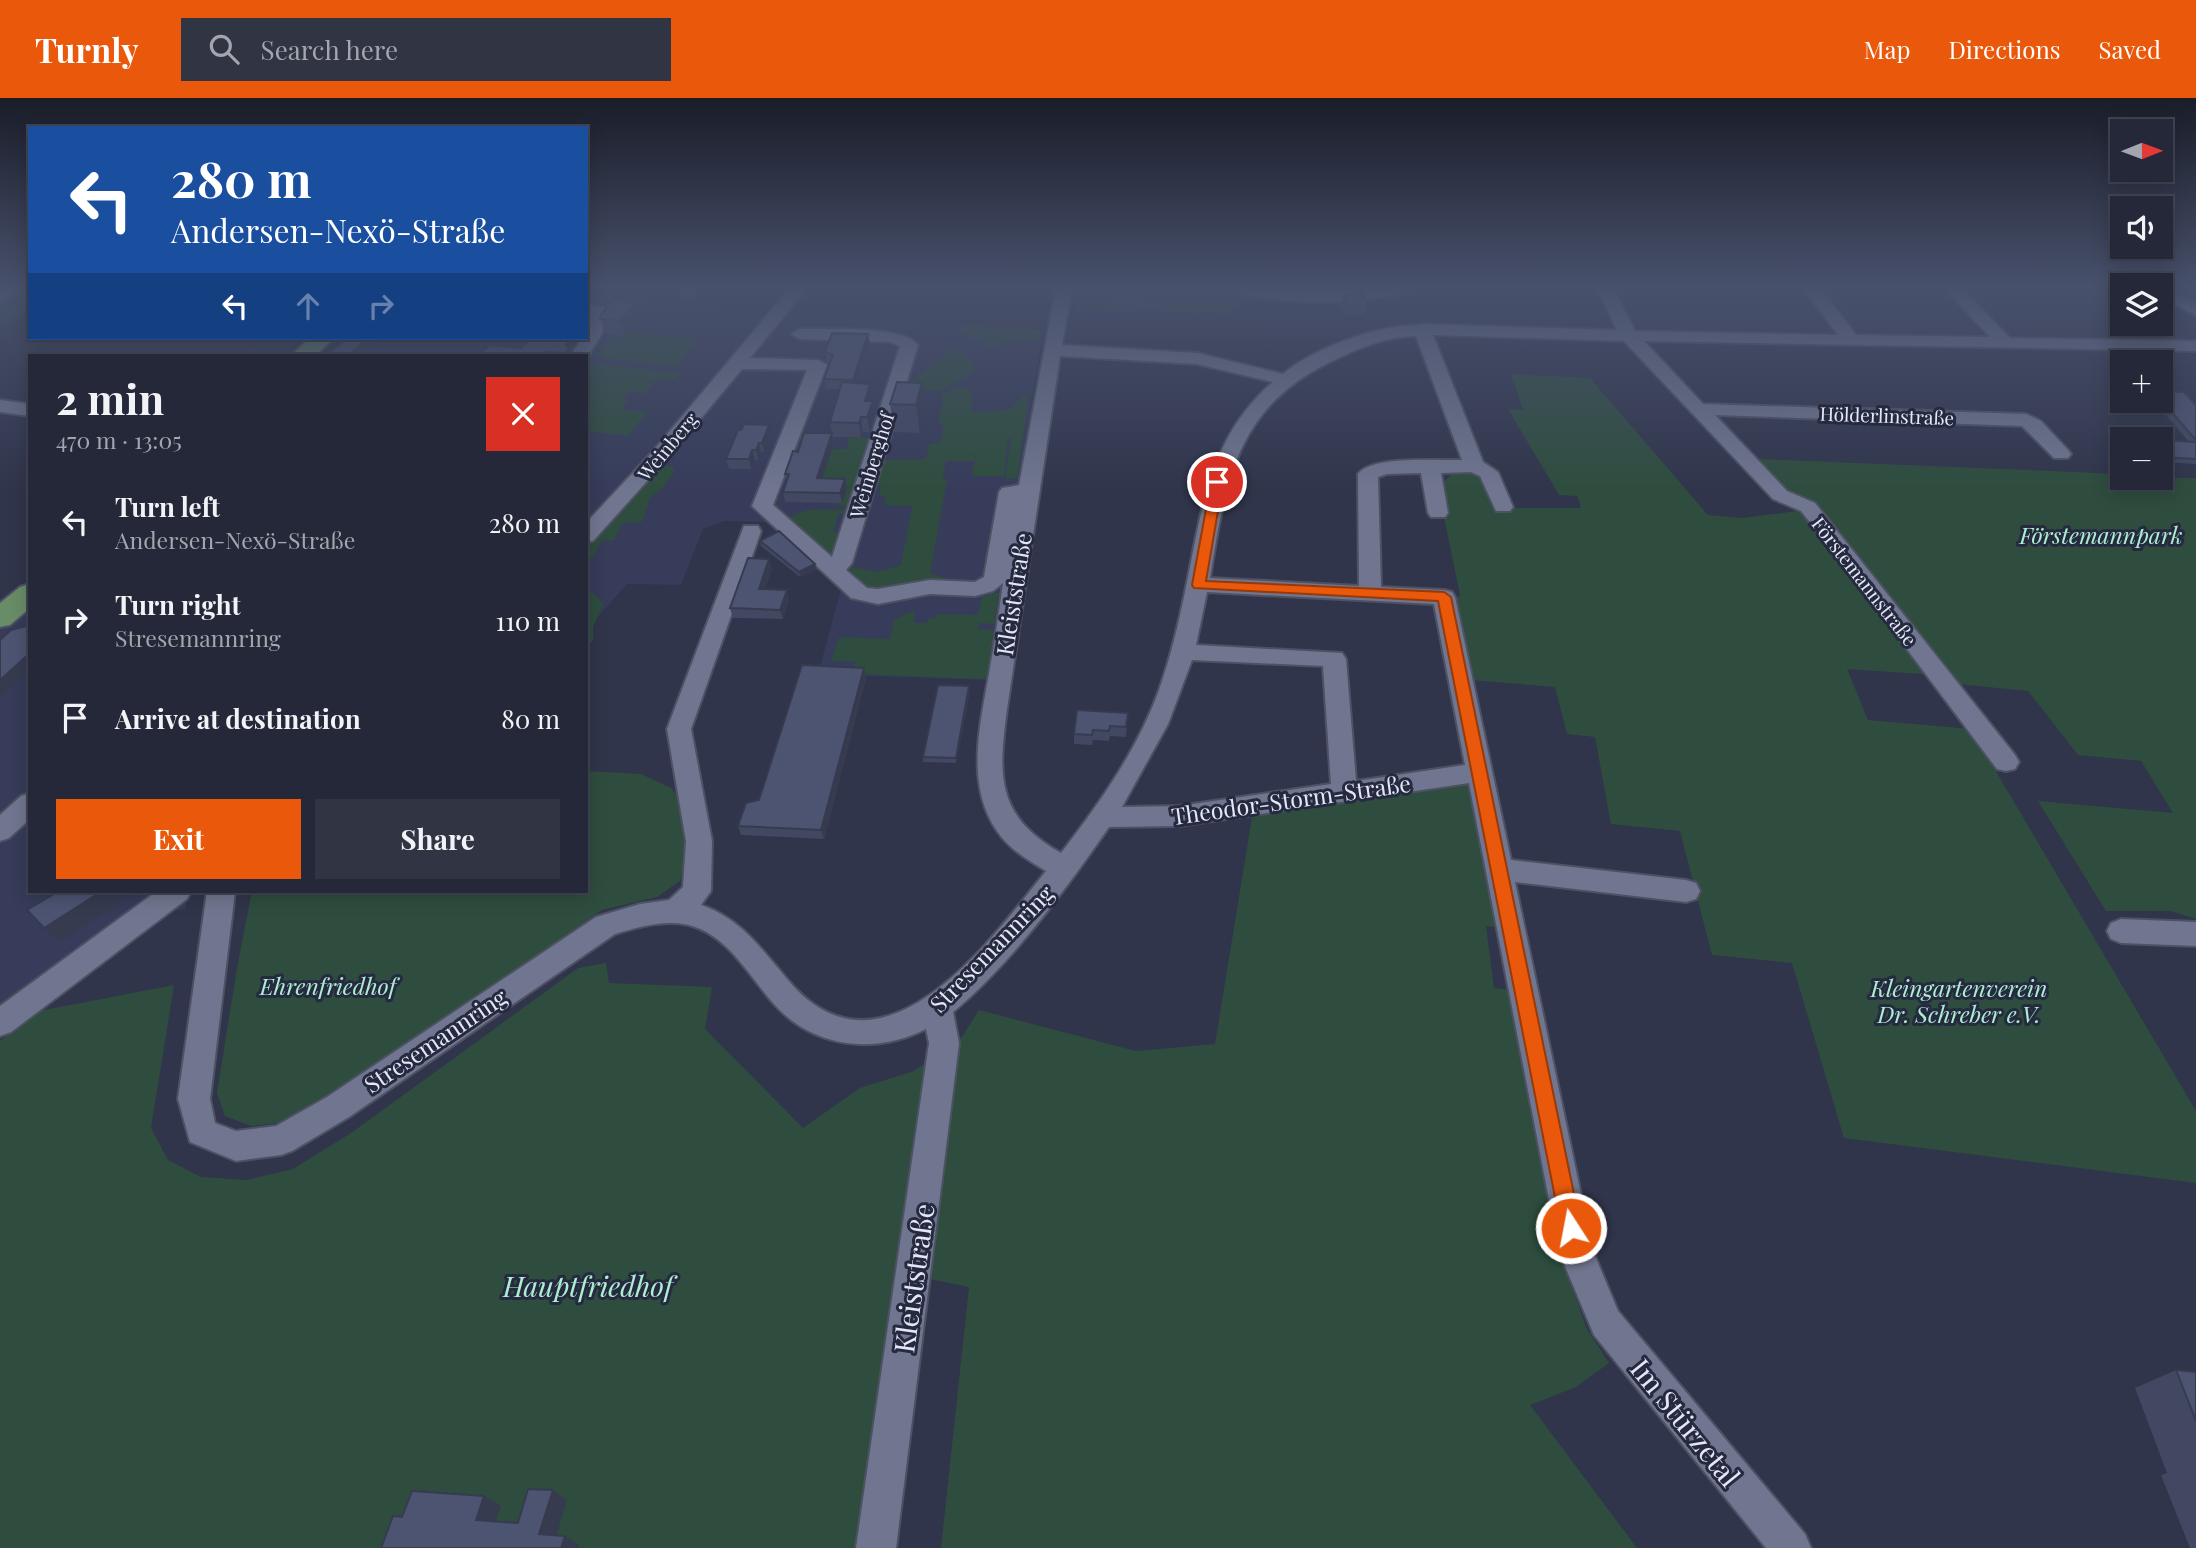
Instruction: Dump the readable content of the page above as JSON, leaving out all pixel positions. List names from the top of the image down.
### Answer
{
  "streets": {
    "street": [
      "Hölderlinstraße",
      "Weinberg",
      "Weinberghof",
      "Förstemannstraße",
      "Kleiststraße",
      "Theodor-Storm-Straße",
      "Stresemannring",
      "Im Stürzetal"
    ]
  },
  "crossings": [
    ["Hölderlinstraße", "Förstemannstraße"],
    ["Kleiststraße", "Stresemannring"],
    ["Theodor-Storm-Straße", "Stresemannring"],
    ["Theodor-Storm-Straße", "Im Stürzetal"]
  ],
  "parks": [
    "Förstemannpark",
    "Ehrenfriedhof",
    "Kleingartenverein Dr. Schreber e.V.",
    "Hauptfriedhof"
  ],
  "north": "right",
  "page": {
    "header": "Turnly",
    "search": "Search here",
    "nav": ["Map", "Directions", "Saved"],
    "map_buttons": ["+", "−"],
    "turn": ["280 m", "Andersen-Nexö-Straße"],
    "heading": ["2 min", "470 m · 13:05"],
    "list": [
      {
        "name": "Turn left",
        "note": "Andersen-Nexö-Straße",
        "value": "280 m"
      },
      {
        "name": "Turn right",
        "note": "Stresemannring",
        "value": "110 m"
      },
      {
        "name": "Arrive at destination",
        "value": "80 m"
      }
    ],
    "buttons": ["Exit", "Share"]
  }
}
